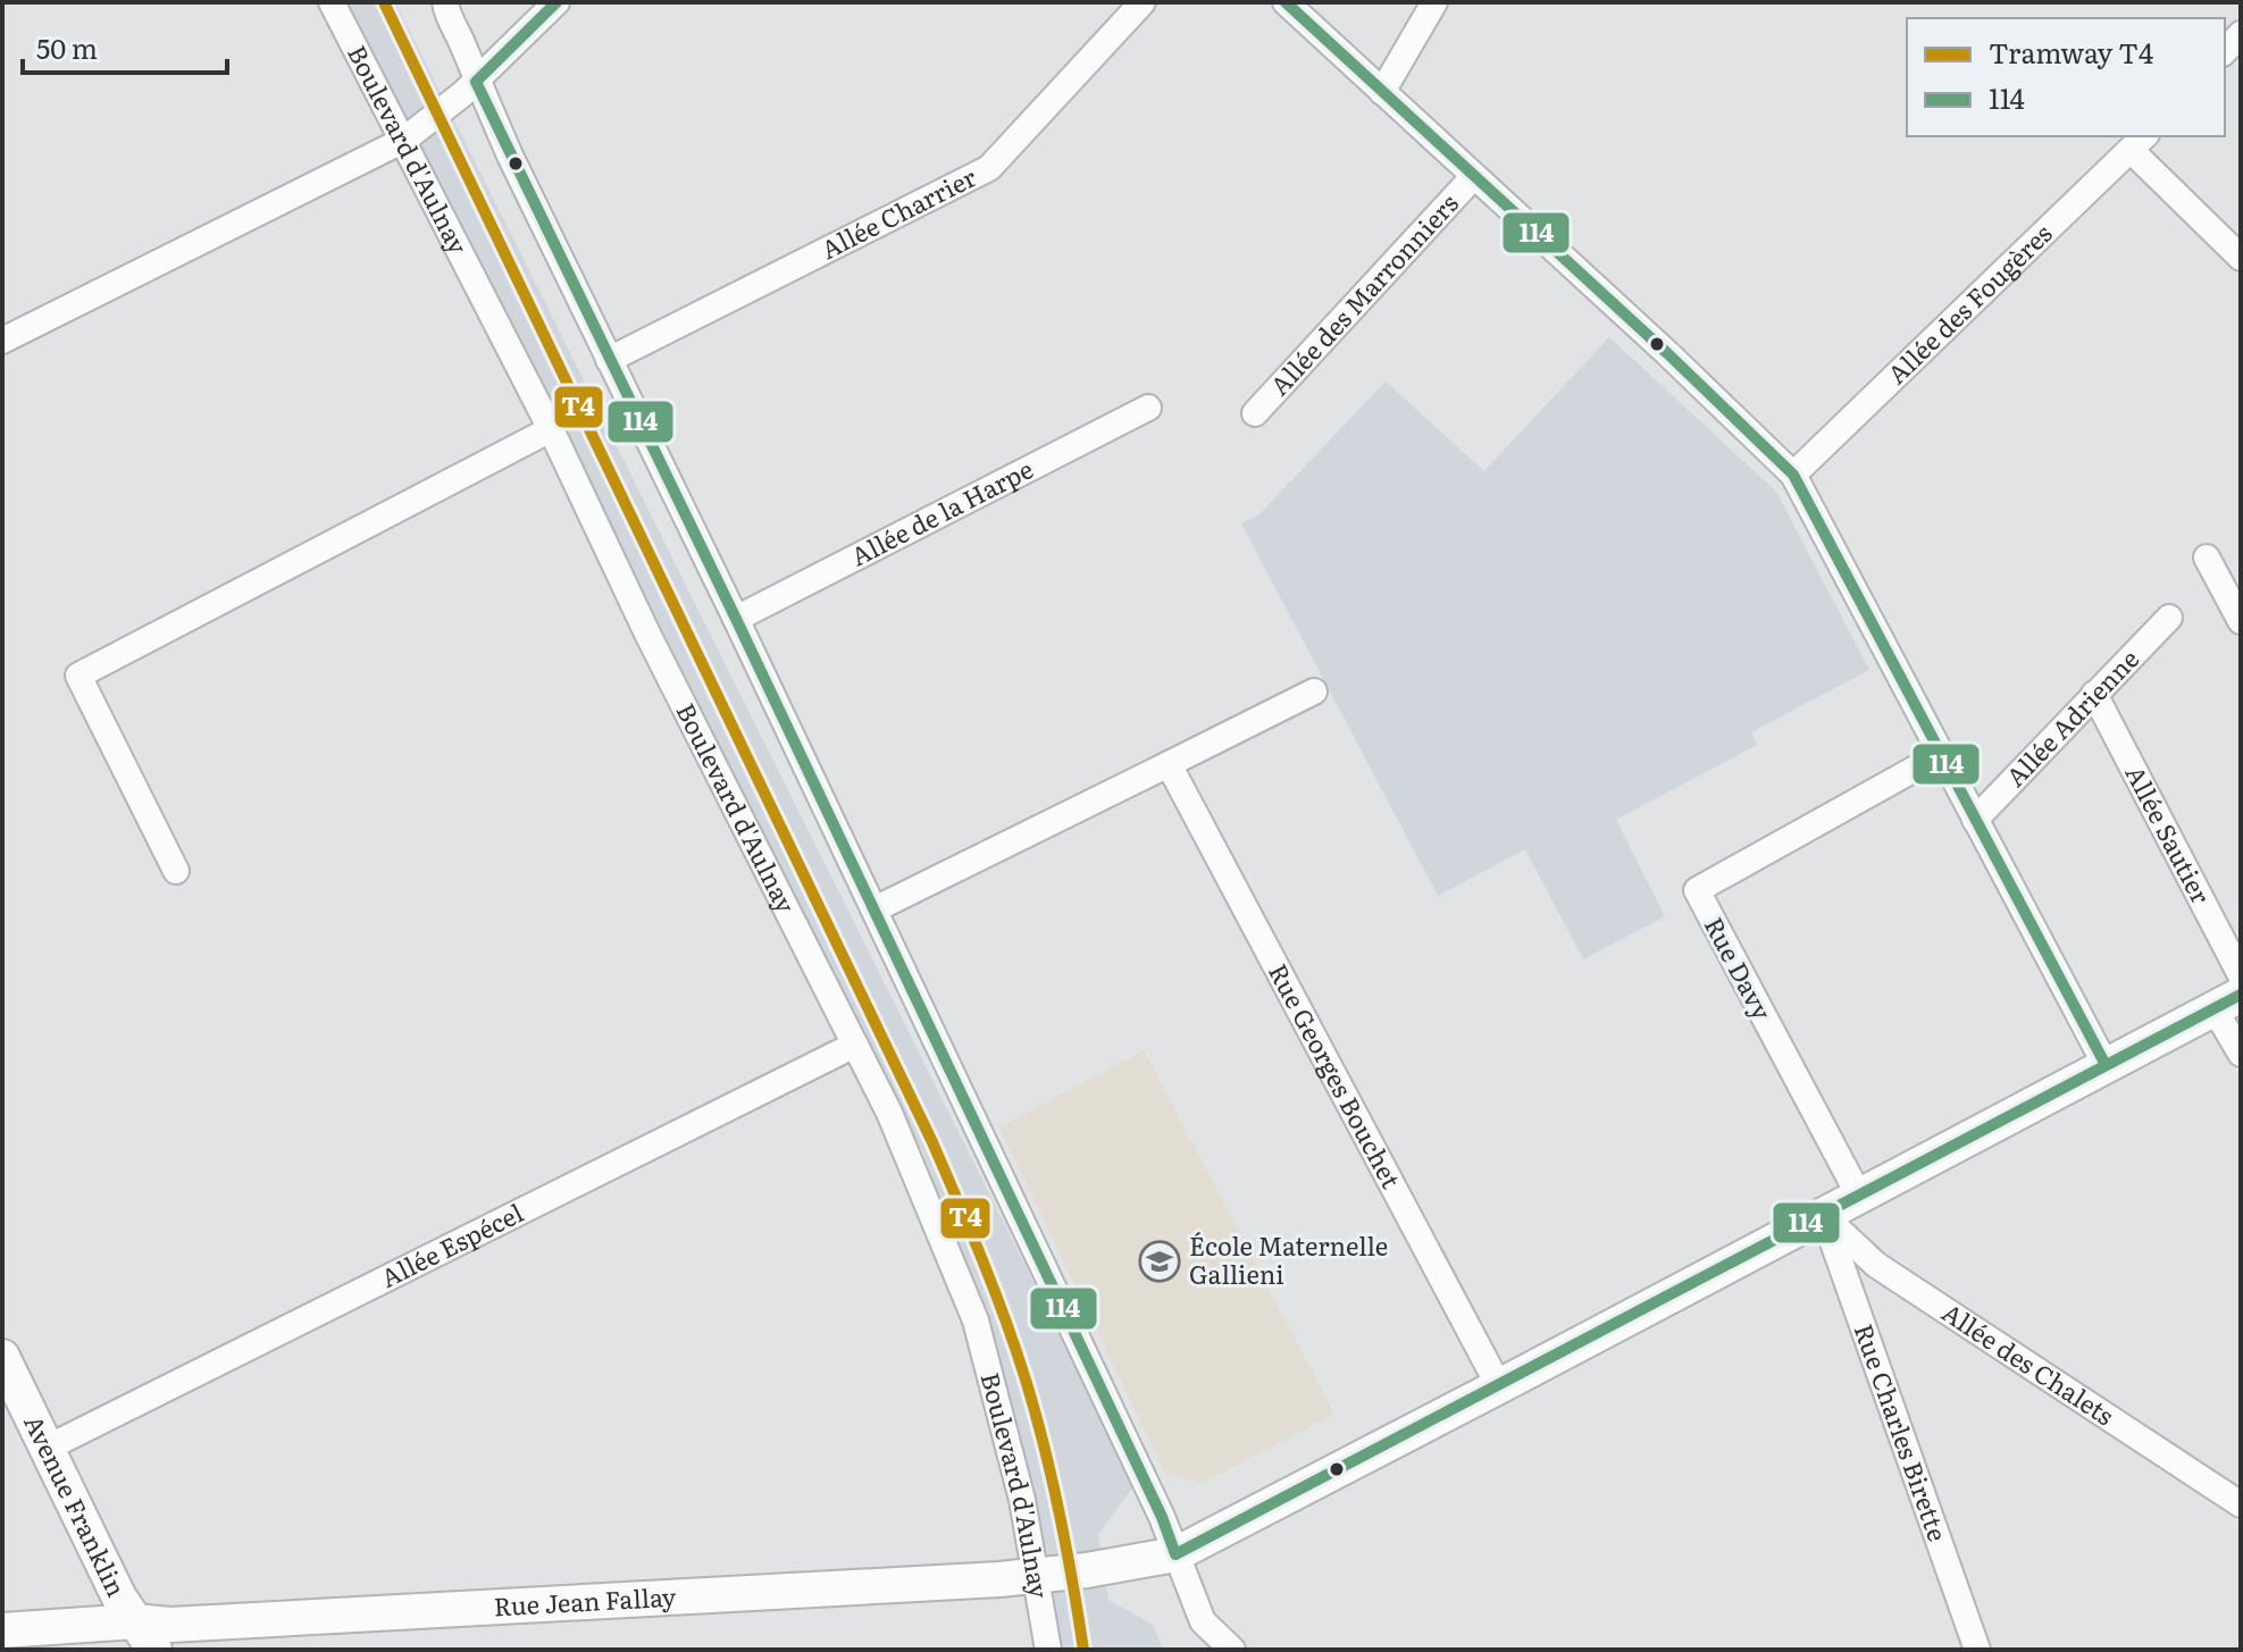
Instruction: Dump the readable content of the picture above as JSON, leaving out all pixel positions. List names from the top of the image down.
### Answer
{
  "streets": {
    "street": [
      "Boulevard d'Aulnay",
      "Allée Charrier",
      "Allée des Marronniers",
      "Allée des Fougères",
      "Allée de la Harpe",
      "Allée Adrienne",
      "Allée Sautier",
      "Rue Davy",
      "Rue Georges Bouchet",
      "Allée Espécel",
      "Allée des Chalets",
      "Rue Charles Birette",
      "Avenue Franklin",
      "Rue Jean Fallay"
    ]
  },
  "crossings": [
    ["Boulevard d'Aulnay", "Allée Espécel"],
    ["Boulevard d'Aulnay", "Rue Jean Fallay"],
    ["Allée Adrienne", "Allée Sautier"],
    ["Rue Davy", "Rue Jean Fallay"],
    ["Rue Georges Bouchet", "Rue Jean Fallay"],
    ["Allée Espécel", "Avenue Franklin"],
    ["Allée des Chalets", "Rue Charles Birette"],
    ["Allée des Chalets", "Rue Jean Fallay"],
    ["Rue Charles Birette", "Rue Jean Fallay"],
    ["Avenue Franklin", "Rue Jean Fallay"]
  ],
  "places": {
    "school or university": ["École Maternelle Gallieni"]
  },
  "lines": ["tram line T4", "transit line 114"],
  "legend": ["Tramway T4", "114"],
  "scale_bar": "50 m"
}
